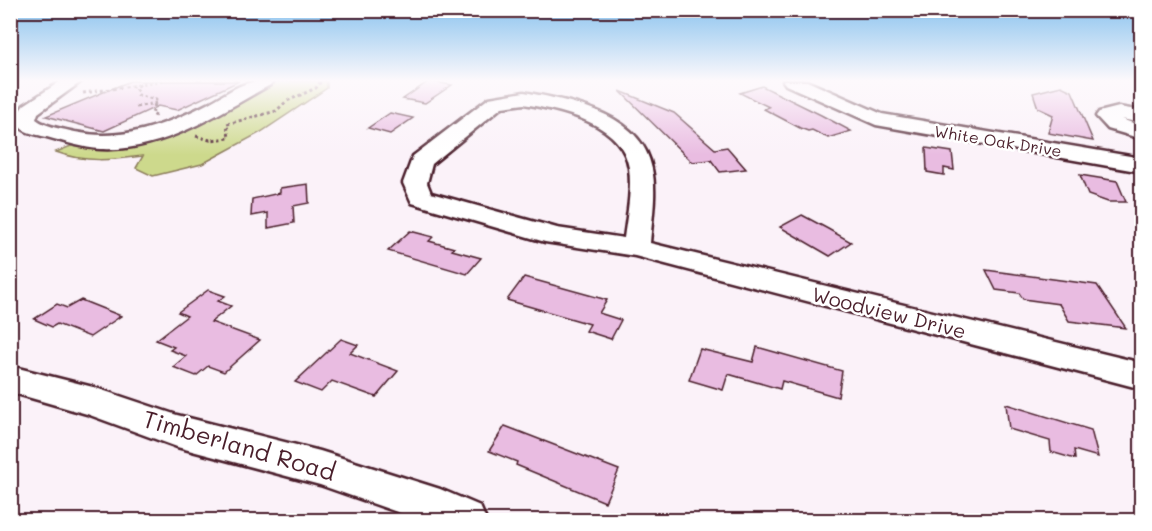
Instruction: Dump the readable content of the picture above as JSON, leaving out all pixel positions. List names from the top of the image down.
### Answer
{
  "streets": {
    "street": ["White Oak Drive", "Woodview Drive", "Timberland Road"]
  }
}
